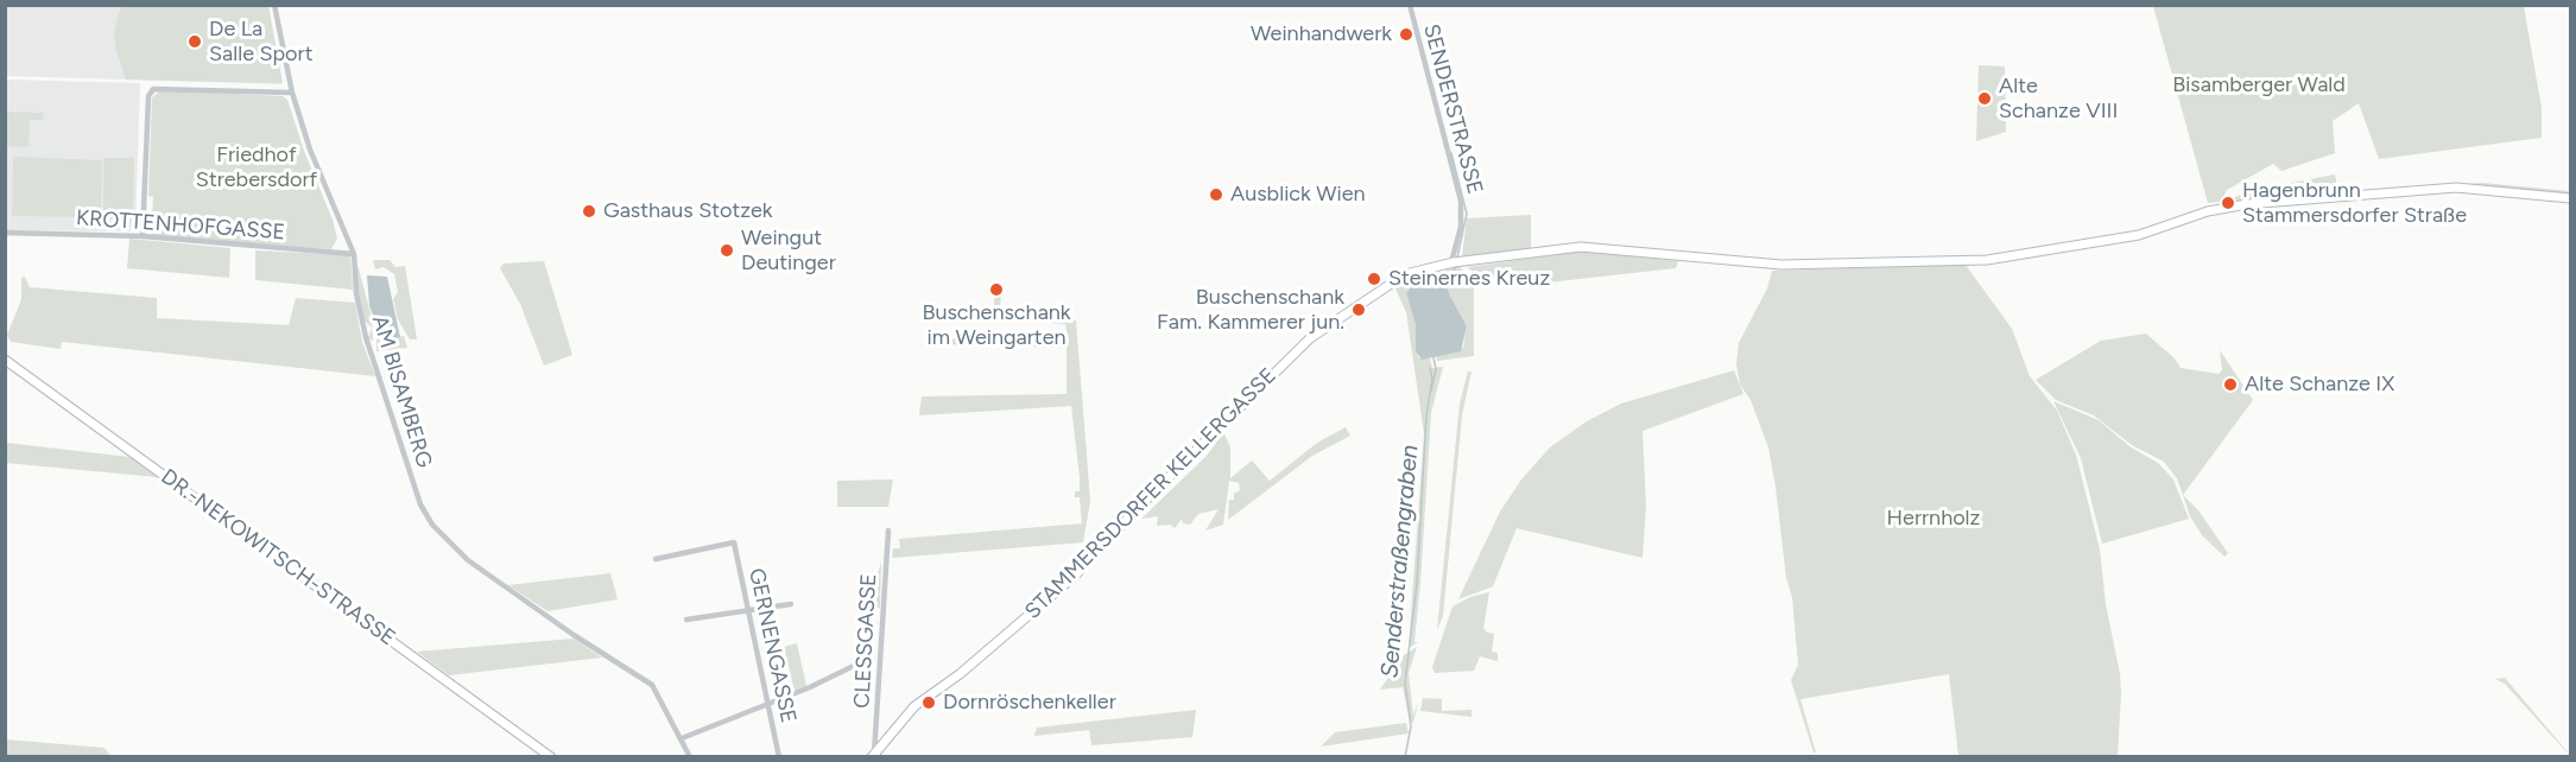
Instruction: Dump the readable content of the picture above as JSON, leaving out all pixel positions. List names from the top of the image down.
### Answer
{
  "streets": {
    "street": [
      "SENDERSTRASSE",
      "KROTTENHOFGASSE",
      "AM BISAMBERG",
      "STAMMERSDORFER KELLERGASSE",
      "DR.-NEKOWITSCH-STRASSE",
      "CLESSGASSE",
      "GERNENGASSE"
    ]
  },
  "crossings": [
    ["SENDERSTRASSE", "STAMMERSDORFER KELLERGASSE"],
    ["KROTTENHOFGASSE", "AM BISAMBERG"],
    ["STAMMERSDORFER KELLERGASSE", "CLESSGASSE"]
  ],
  "water": ["Senderstraßengraben"],
  "parks": ["Bisamberger Wald", "Friedhof Strebersdorf", "Herrnholz"],
  "places": [
    "Weinhandwerk",
    "De La Salle Sport",
    "Alte Schanze VIII",
    "Ausblick Wien",
    "Hagenbrunn Stammersdorfer Straße",
    "Gasthaus Stotzek",
    "Weingut Deutinger",
    "Steinernes Kreuz",
    "Buschenschank im Weingarten",
    "Buschenschank Fam. Kammerer jun.",
    "Alte Schanze IX",
    "Dornröschenkeller"
  ]
}
